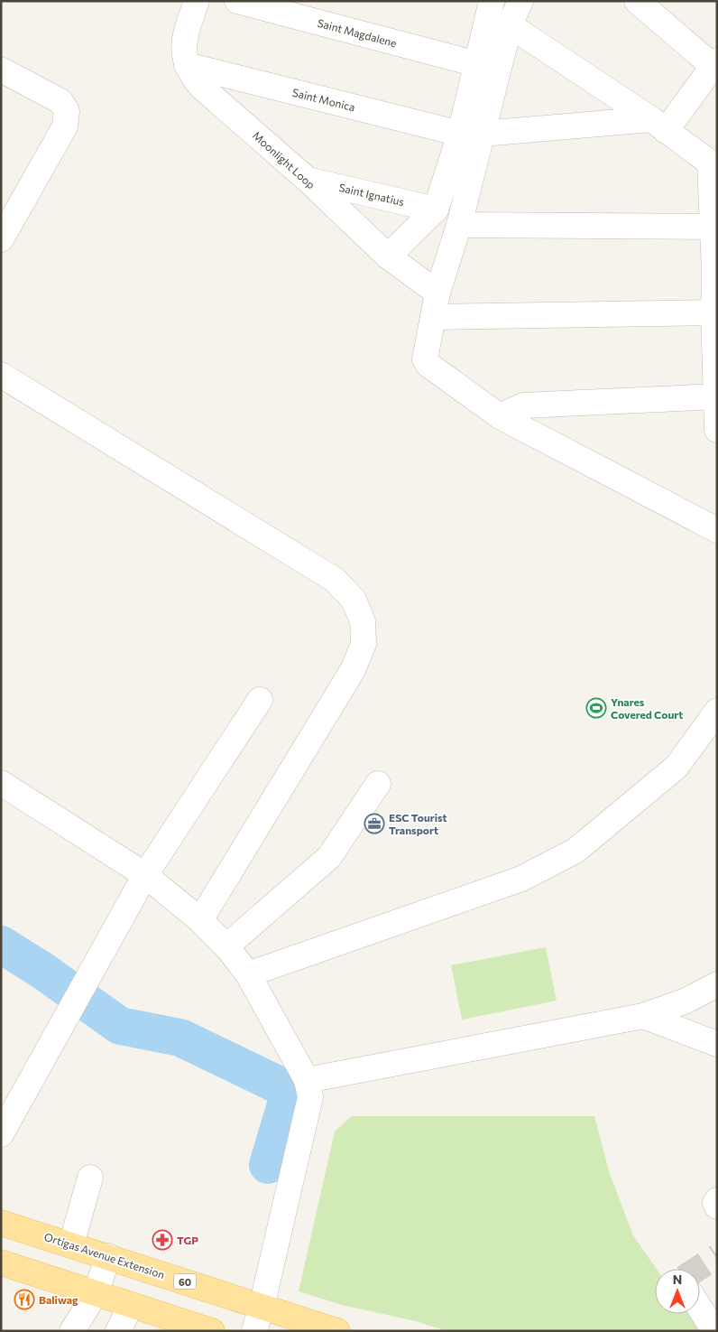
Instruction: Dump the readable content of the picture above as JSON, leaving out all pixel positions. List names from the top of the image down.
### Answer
{
  "streets": {
    "main road": ["Ortigas Avenue Extension", "60"],
    "street": [
      "Saint Magdalene",
      "Saint Monica",
      "Moonlight Loop",
      "Saint Ignatius"
    ]
  },
  "crossings": [
    ["Saint Monica", "Moonlight Loop"],
    ["Moonlight Loop", "Saint Ignatius"]
  ],
  "places": {
    "sports": ["Ynares Covered Court"],
    "office": ["ESC Tourist Transport"],
    "pharmacy": ["TGP"],
    "restaurant": ["Baliwag"]
  },
  "north": "top"
}
